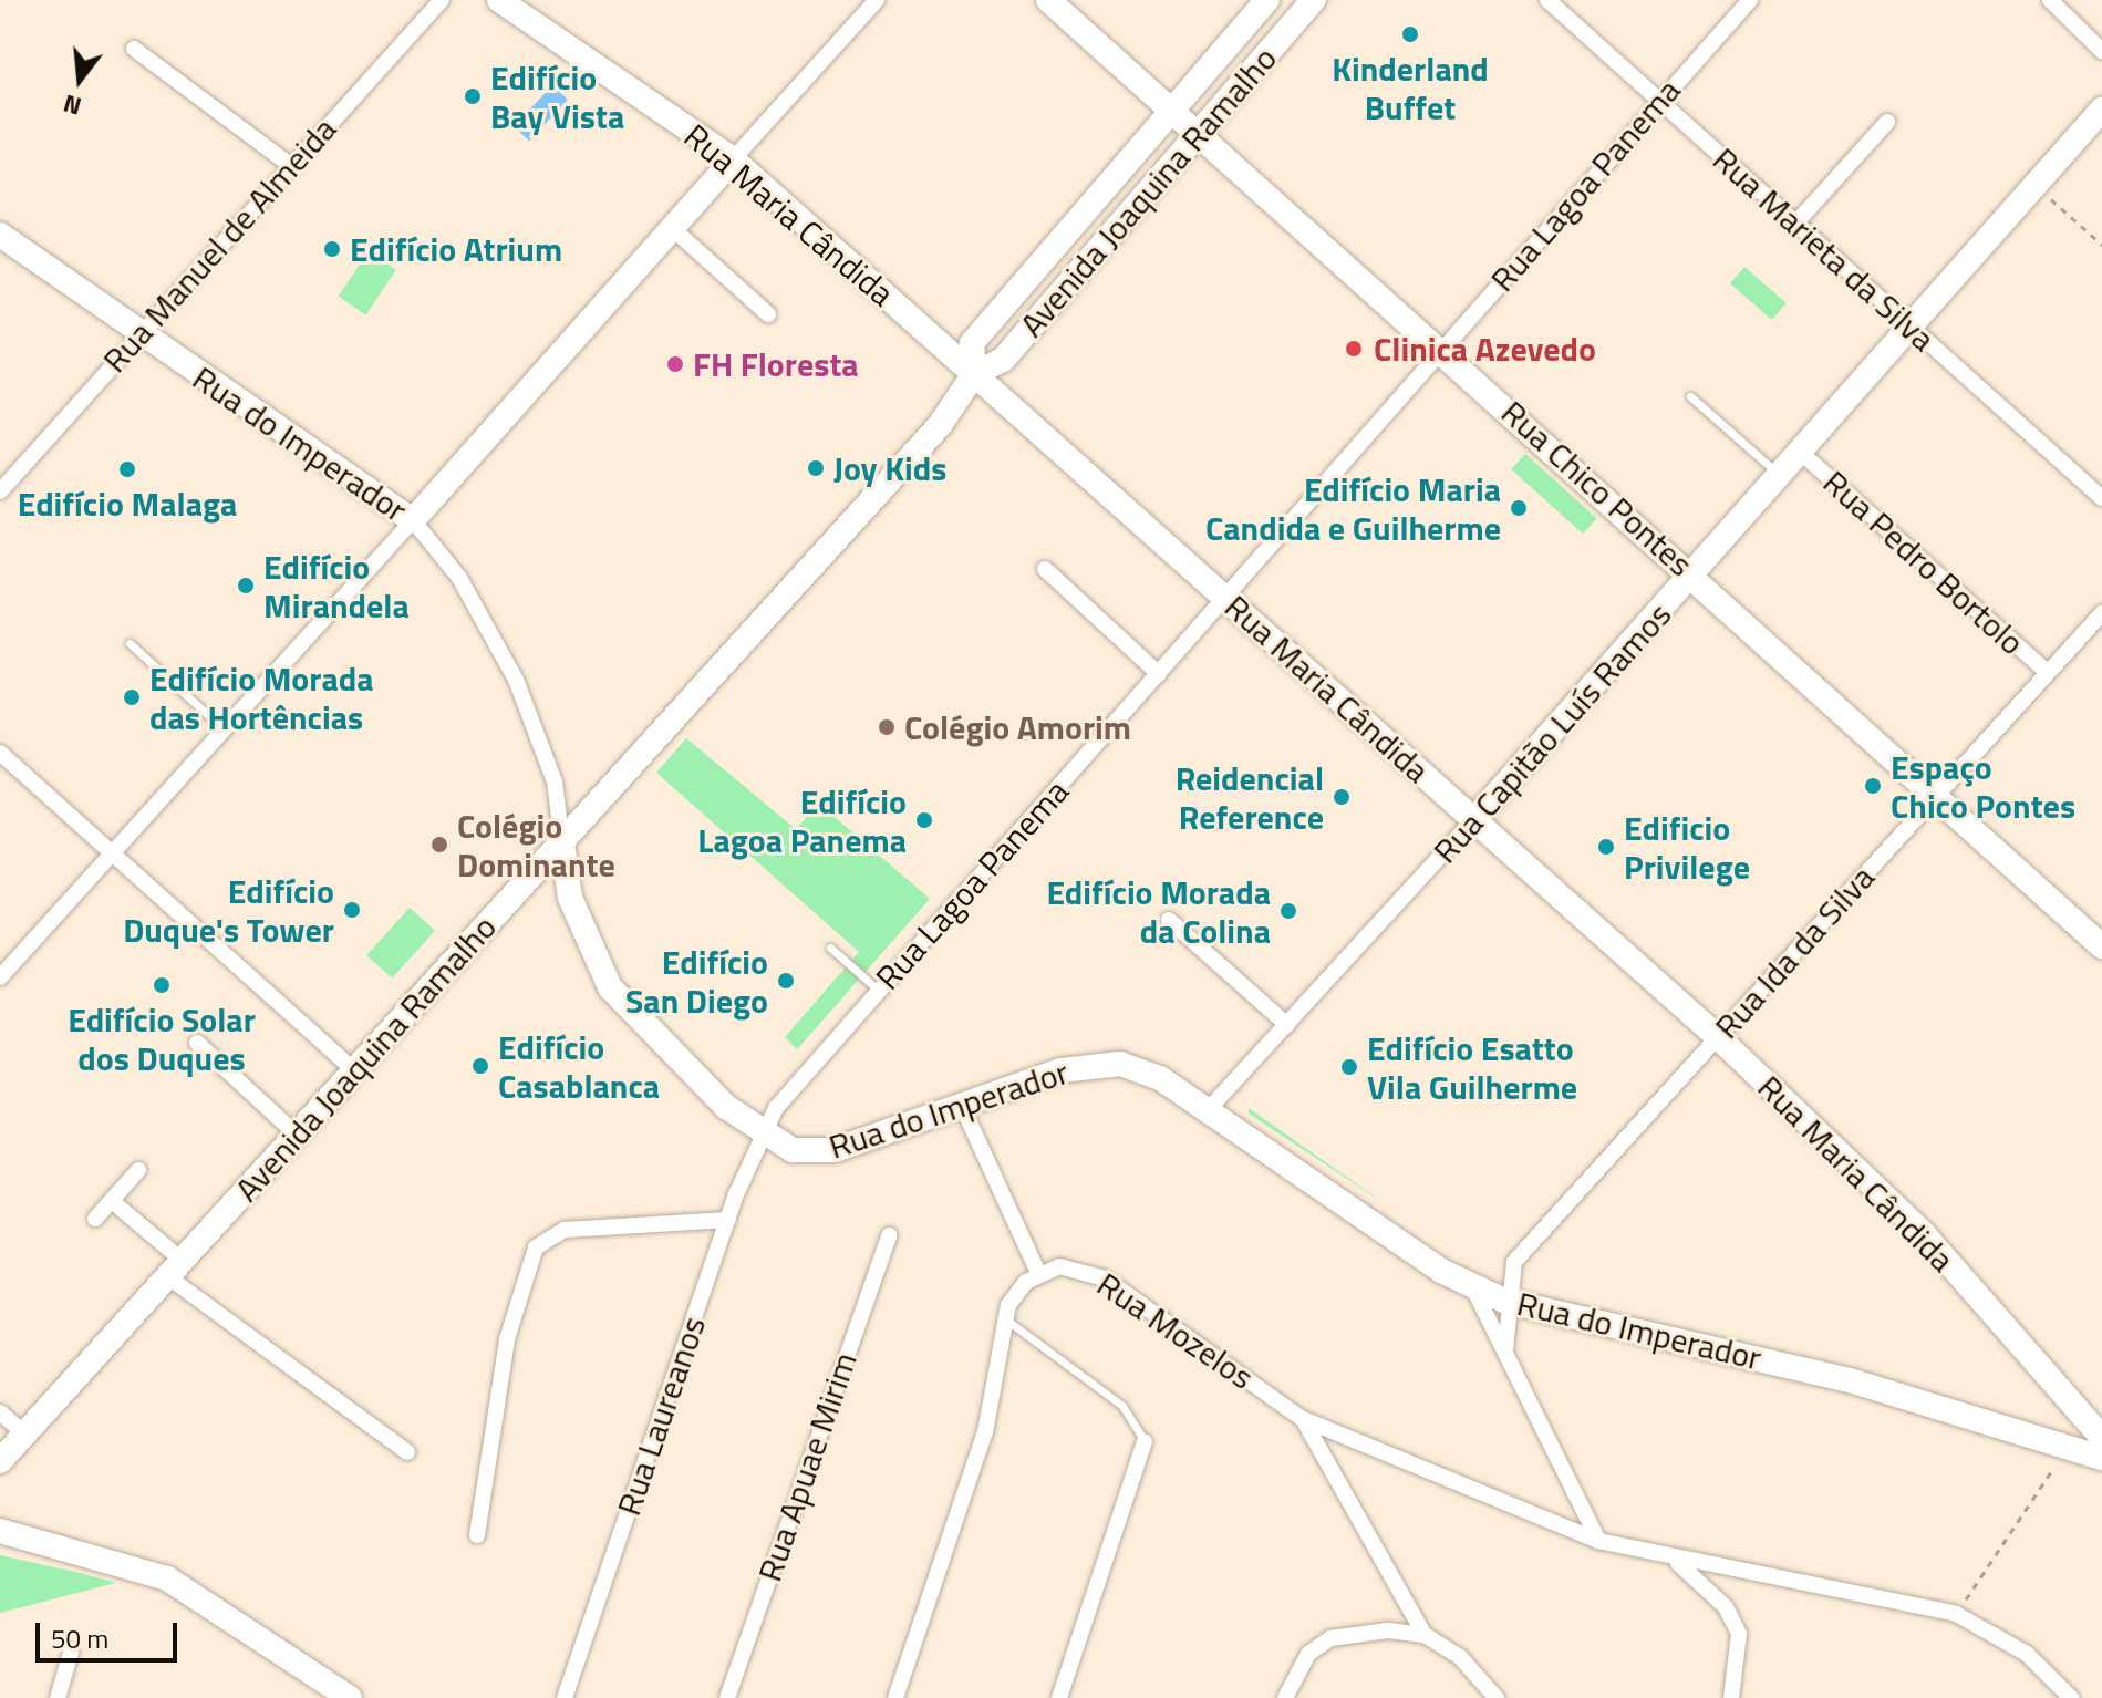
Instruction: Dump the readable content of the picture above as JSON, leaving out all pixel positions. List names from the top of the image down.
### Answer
{
  "streets": {
    "main road": [
      "Avenida Joaquina Ramalho",
      "Rua Maria Cândida",
      "Rua do Imperador",
      "Rua Chico Pontes",
      "Rua Capitão Luís Ramos"
    ],
    "street": [
      "Rua Lagoa Panema",
      "Rua Manuel de Almeida",
      "Rua Marieta da Silva",
      "Rua Pedro Bortolo",
      "Rua Ida da Silva",
      "Rua Mozelos",
      "Rua Laureanos",
      "Rua Apuae Mirim"
    ]
  },
  "crossings": [
    ["Rua Lagoa Panema", "Rua Maria Cândida"],
    ["Rua Lagoa Panema", "Rua Marieta da Silva"],
    ["Rua Lagoa Panema", "Rua do Imperador"],
    ["Rua Lagoa Panema", "Rua Chico Pontes"],
    ["Rua Lagoa Panema", "Rua Laureanos"],
    ["Avenida Joaquina Ramalho", "Rua Maria Cândida"],
    ["Avenida Joaquina Ramalho", "Rua do Imperador"],
    ["Avenida Joaquina Ramalho", "Rua Chico Pontes"],
    ["Rua Maria Cândida", "Rua do Imperador"],
    ["Rua Maria Cândida", "Rua Capitão Luís Ramos"],
    ["Rua Maria Cândida", "Rua Ida da Silva"],
    ["Rua Manuel de Almeida", "Rua do Imperador"],
    ["Rua Marieta da Silva", "Rua Capitão Luís Ramos"],
    ["Rua do Imperador", "Rua Capitão Luís Ramos"],
    ["Rua do Imperador", "Rua Ida da Silva"],
    ["Rua do Imperador", "Rua Laureanos"],
    ["Rua Chico Pontes", "Rua Capitão Luís Ramos"],
    ["Rua Chico Pontes", "Rua Ida da Silva"],
    ["Rua Pedro Bortolo", "Rua Capitão Luís Ramos"],
    ["Rua Pedro Bortolo", "Rua Ida da Silva"]
  ],
  "places": [
    "Kinderland Buffet",
    "Edifício Bay Vista",
    "Edifício Atrium",
    "Clinica Azevedo",
    "FH Floresta",
    "Joy Kids",
    "Edifício Malaga",
    "Edifício Maria Candida e Guilherme",
    "Edifício Mirandela",
    "Edifício Morada das Hortências",
    "Colégio Amorim",
    "Espaço Chico Pontes",
    "Reidencial Reference",
    "Edifício Lagoa Panema",
    "Colégio Dominante",
    "Edificio Privilege",
    "Edifício Duque's Tower",
    "Edifício Morada da Colina",
    "Edifício San Diego",
    "Edifício Solar dos Duques",
    "Edifício Casablanca",
    "Edifício Esatto Vila Guilherme"
  ],
  "scale_bar": "50 m",
  "north": "bottom"
}
